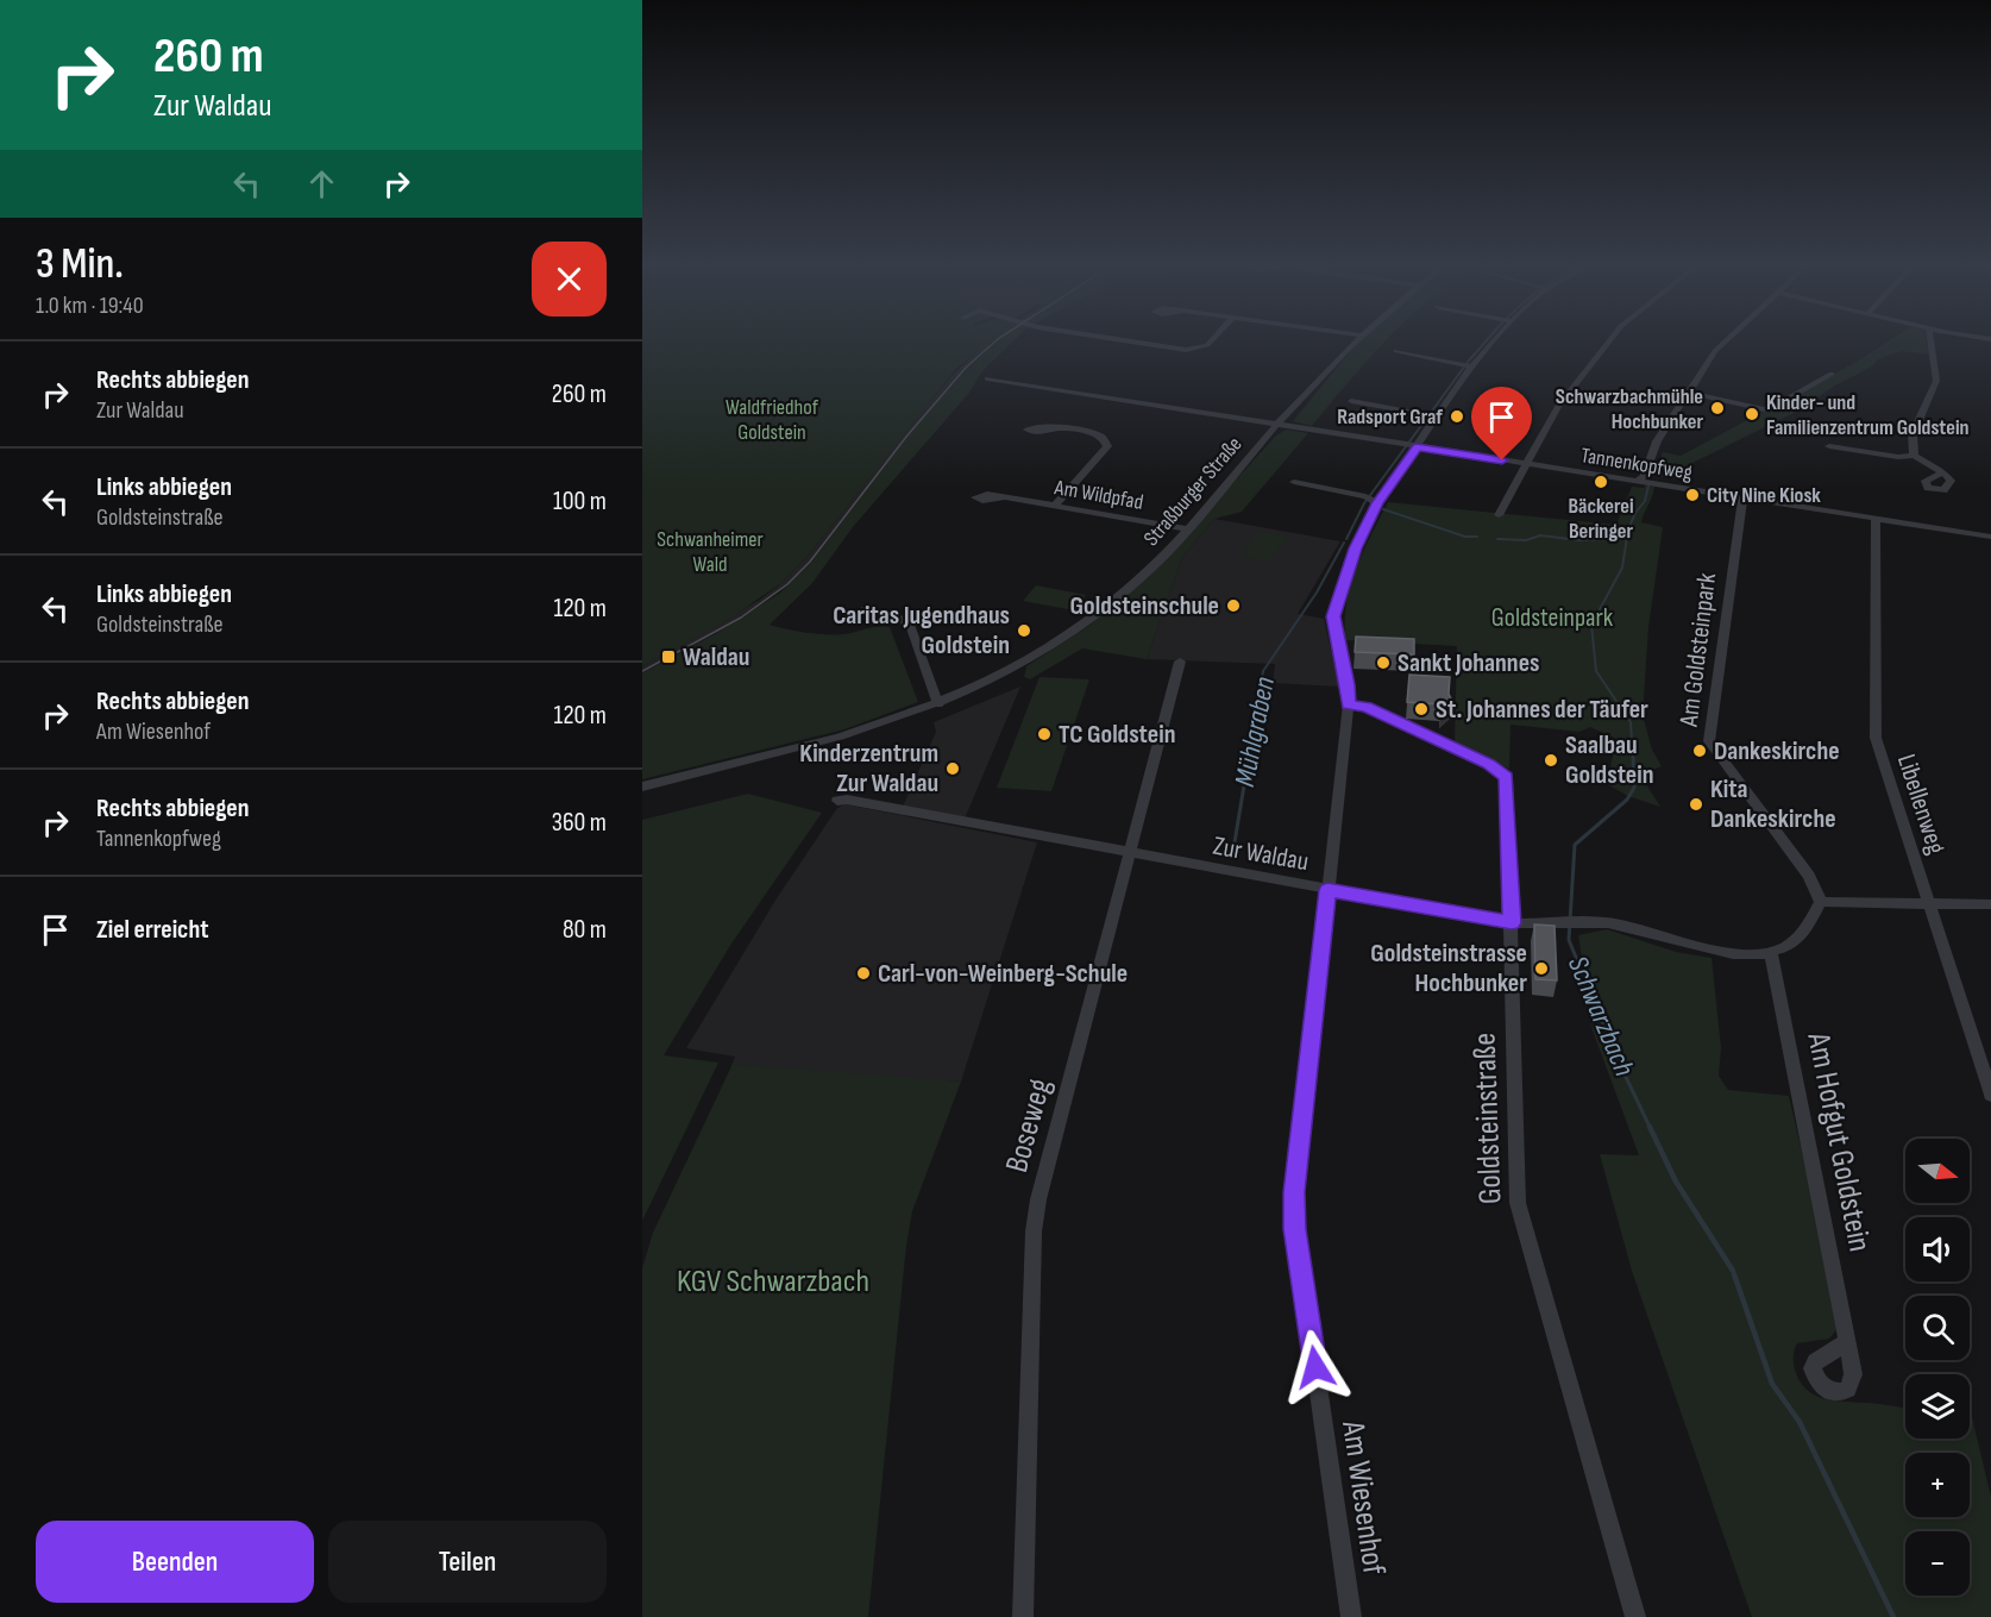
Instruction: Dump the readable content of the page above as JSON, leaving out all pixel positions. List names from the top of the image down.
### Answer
{
  "streets": {
    "street": [
      "Tannenkopfweg",
      "Straßburger Straße",
      "Am Wildpfad",
      "Am Goldsteinpark",
      "Libellenweg",
      "Zur Waldau",
      "Goldsteinstraße",
      "Boseweg",
      "Am Hofgut Goldstein",
      "Am Wiesenhof"
    ]
  },
  "crossings": [
    ["Tannenkopfweg", "Straßburger Straße"],
    ["Tannenkopfweg", "Am Goldsteinpark"],
    ["Tannenkopfweg", "Libellenweg"],
    ["Tannenkopfweg", "Am Wiesenhof"],
    ["Straßburger Straße", "Am Wildpfad"],
    ["Zur Waldau", "Goldsteinstraße"],
    ["Zur Waldau", "Boseweg"],
    ["Zur Waldau", "Am Hofgut Goldstein"],
    ["Zur Waldau", "Am Wiesenhof"],
    ["Goldsteinstraße", "Am Wiesenhof"]
  ],
  "water": ["Mühlgraben", "Schwarzbach"],
  "parks": [
    "Waldfriedhof Goldstein",
    "Schwanheimer Wald",
    "Goldsteinpark",
    "KGV Schwarzbach"
  ],
  "places": {
    "other": [
      "Schwarzbachmühle Hochbunker",
      "Kinder- und Familienzentrum Goldstein",
      "Radsport Graf",
      "Bäckerei Beringer",
      "City Nine Kiosk",
      "Goldsteinschule",
      "Caritas Jugendhaus Goldstein",
      "Sankt Johannes",
      "St. Johannes der Täufer",
      "TC Goldstein",
      "Dankeskirche",
      "Saalbau Goldstein",
      "Kinderzentrum Zur Waldau",
      "Kita Dankeskirche",
      "Goldsteinstrasse Hochbunker",
      "Carl-von-Weinberg-Schule"
    ],
    "transit": ["Waldau"]
  },
  "north": "right",
  "page": {
    "turn": ["260 m", "Zur Waldau"],
    "heading": ["3 Min.", "1.0 km · 19:40"],
    "list": [
      {
        "name": "Rechts abbiegen",
        "note": "Zur Waldau",
        "value": "260 m"
      },
      {
        "name": "Links abbiegen",
        "note": "Goldsteinstraße",
        "value": "100 m"
      },
      {
        "name": "Links abbiegen",
        "note": "Goldsteinstraße",
        "value": "120 m"
      },
      {
        "name": "Rechts abbiegen",
        "note": "Am Wiesenhof",
        "value": "120 m"
      },
      {
        "name": "Rechts abbiegen",
        "note": "Tannenkopfweg",
        "value": "360 m"
      },
      {
        "name": "Ziel erreicht",
        "value": "80 m"
      }
    ],
    "map_buttons": ["+", "−"],
    "buttons": ["Beenden", "Teilen"]
  }
}
